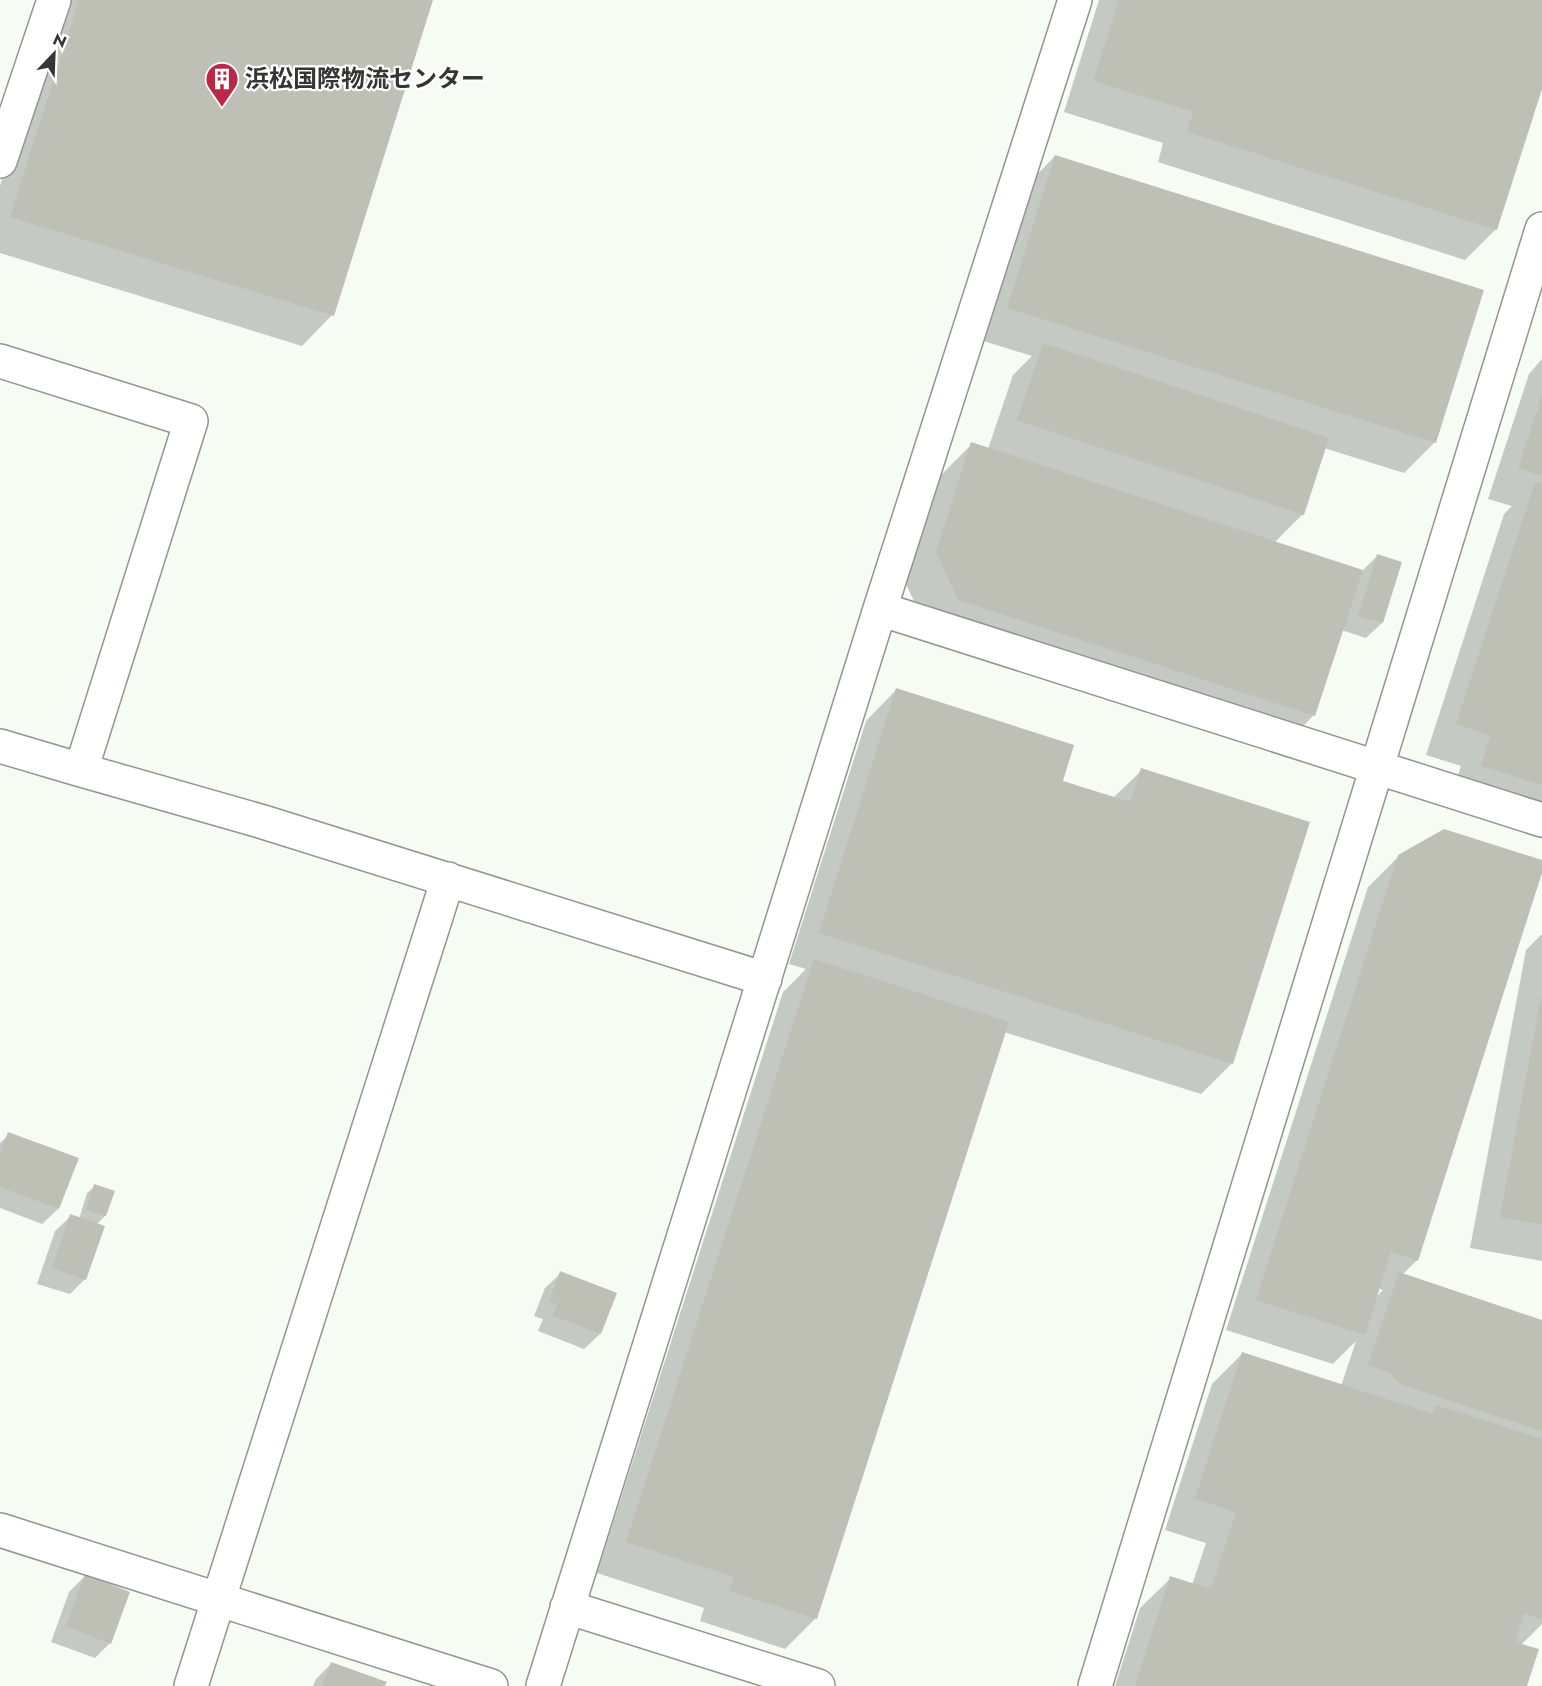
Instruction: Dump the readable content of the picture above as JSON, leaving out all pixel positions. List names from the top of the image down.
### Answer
{
  "places": {
    "building": ["浜松国際物流センター"]
  },
  "north": "top right"
}
